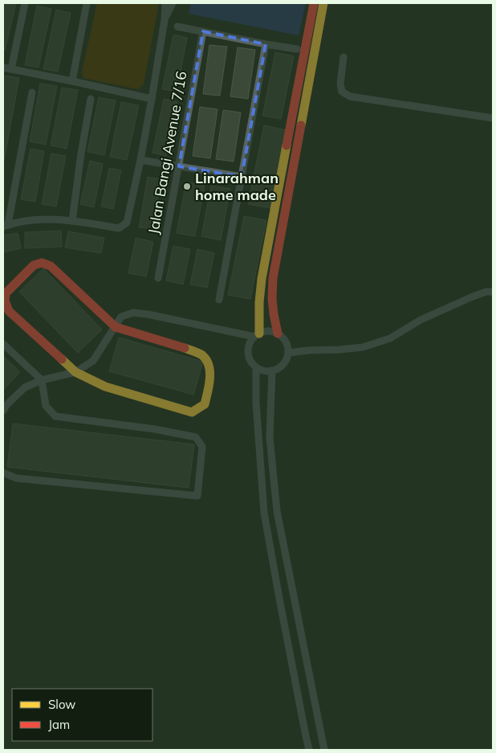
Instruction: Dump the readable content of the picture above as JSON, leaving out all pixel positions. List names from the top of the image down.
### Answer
{
  "streets": {
    "street": ["Jalan Bangi Avenue 7/16"]
  },
  "places": ["Linarahman home made"],
  "legend": ["Slow", "Jam"]
}
